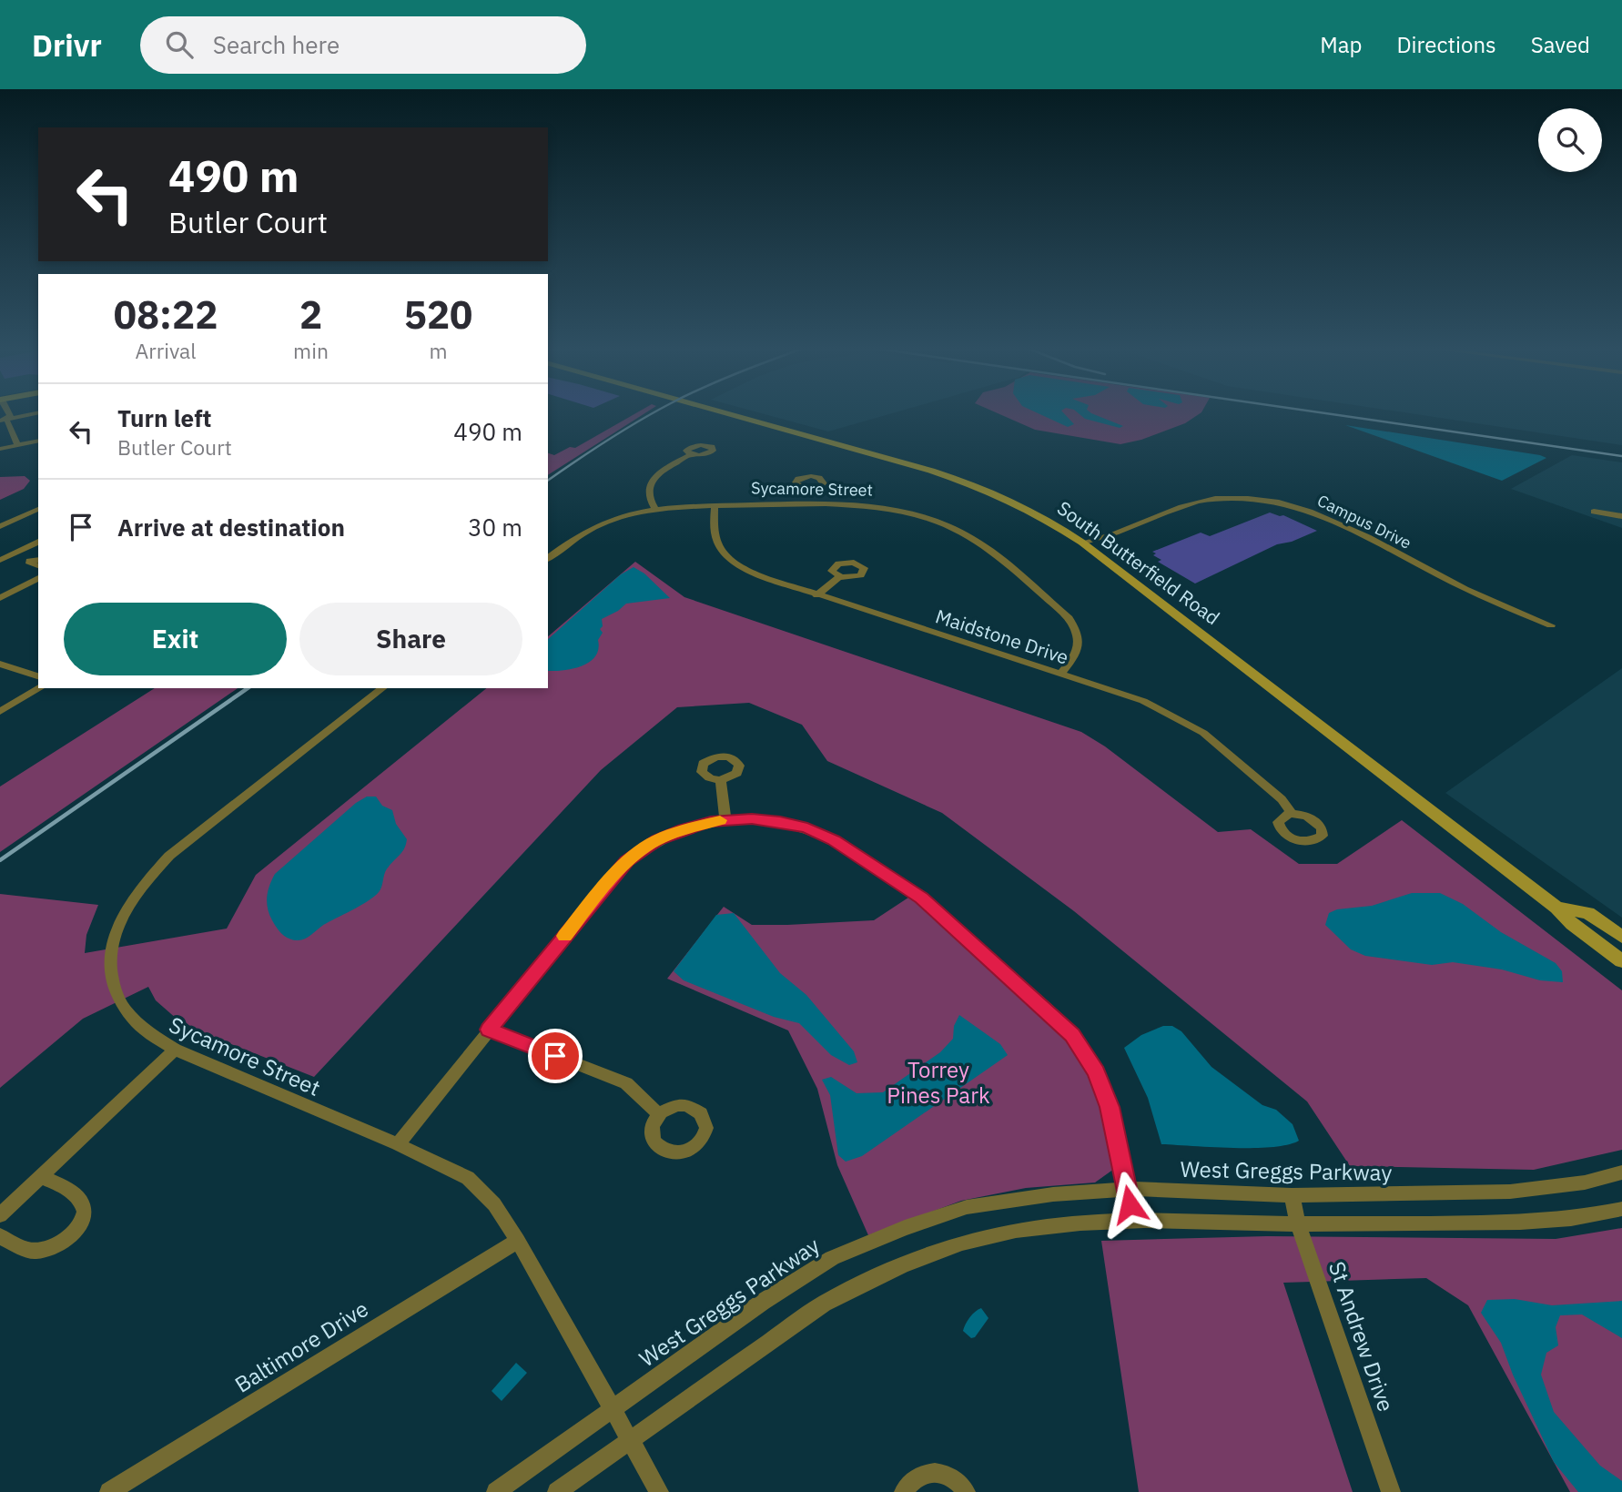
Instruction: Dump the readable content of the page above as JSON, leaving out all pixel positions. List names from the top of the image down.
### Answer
{
  "streets": {
    "main road": ["South Butterfield Road"],
    "street": [
      "Sycamore Street",
      "Campus Drive",
      "Maidstone Drive",
      "West Greggs Parkway",
      "St Andrew Drive",
      "Baltimore Drive"
    ]
  },
  "crossings": [
    ["Sycamore Street", "Maidstone Drive"],
    ["Sycamore Street", "West Greggs Parkway"],
    ["Sycamore Street", "Baltimore Drive"],
    ["Campus Drive", "South Butterfield Road"],
    ["West Greggs Parkway", "St Andrew Drive"]
  ],
  "parks": ["Torrey Pines Park"],
  "page": {
    "header": "Drivr",
    "search": "Search here",
    "nav": ["Map", "Directions", "Saved"],
    "turn": ["490 m", "Butler Court"],
    "eta": [
      "08:22",
      "Arrival",
      "2",
      "min",
      "520",
      "m"
    ],
    "list": [
      {
        "name": "Turn left",
        "note": "Butler Court",
        "value": "490 m"
      },
      {
        "name": "Arrive at destination",
        "value": "30 m"
      }
    ],
    "buttons": ["Exit", "Share"]
  }
}
